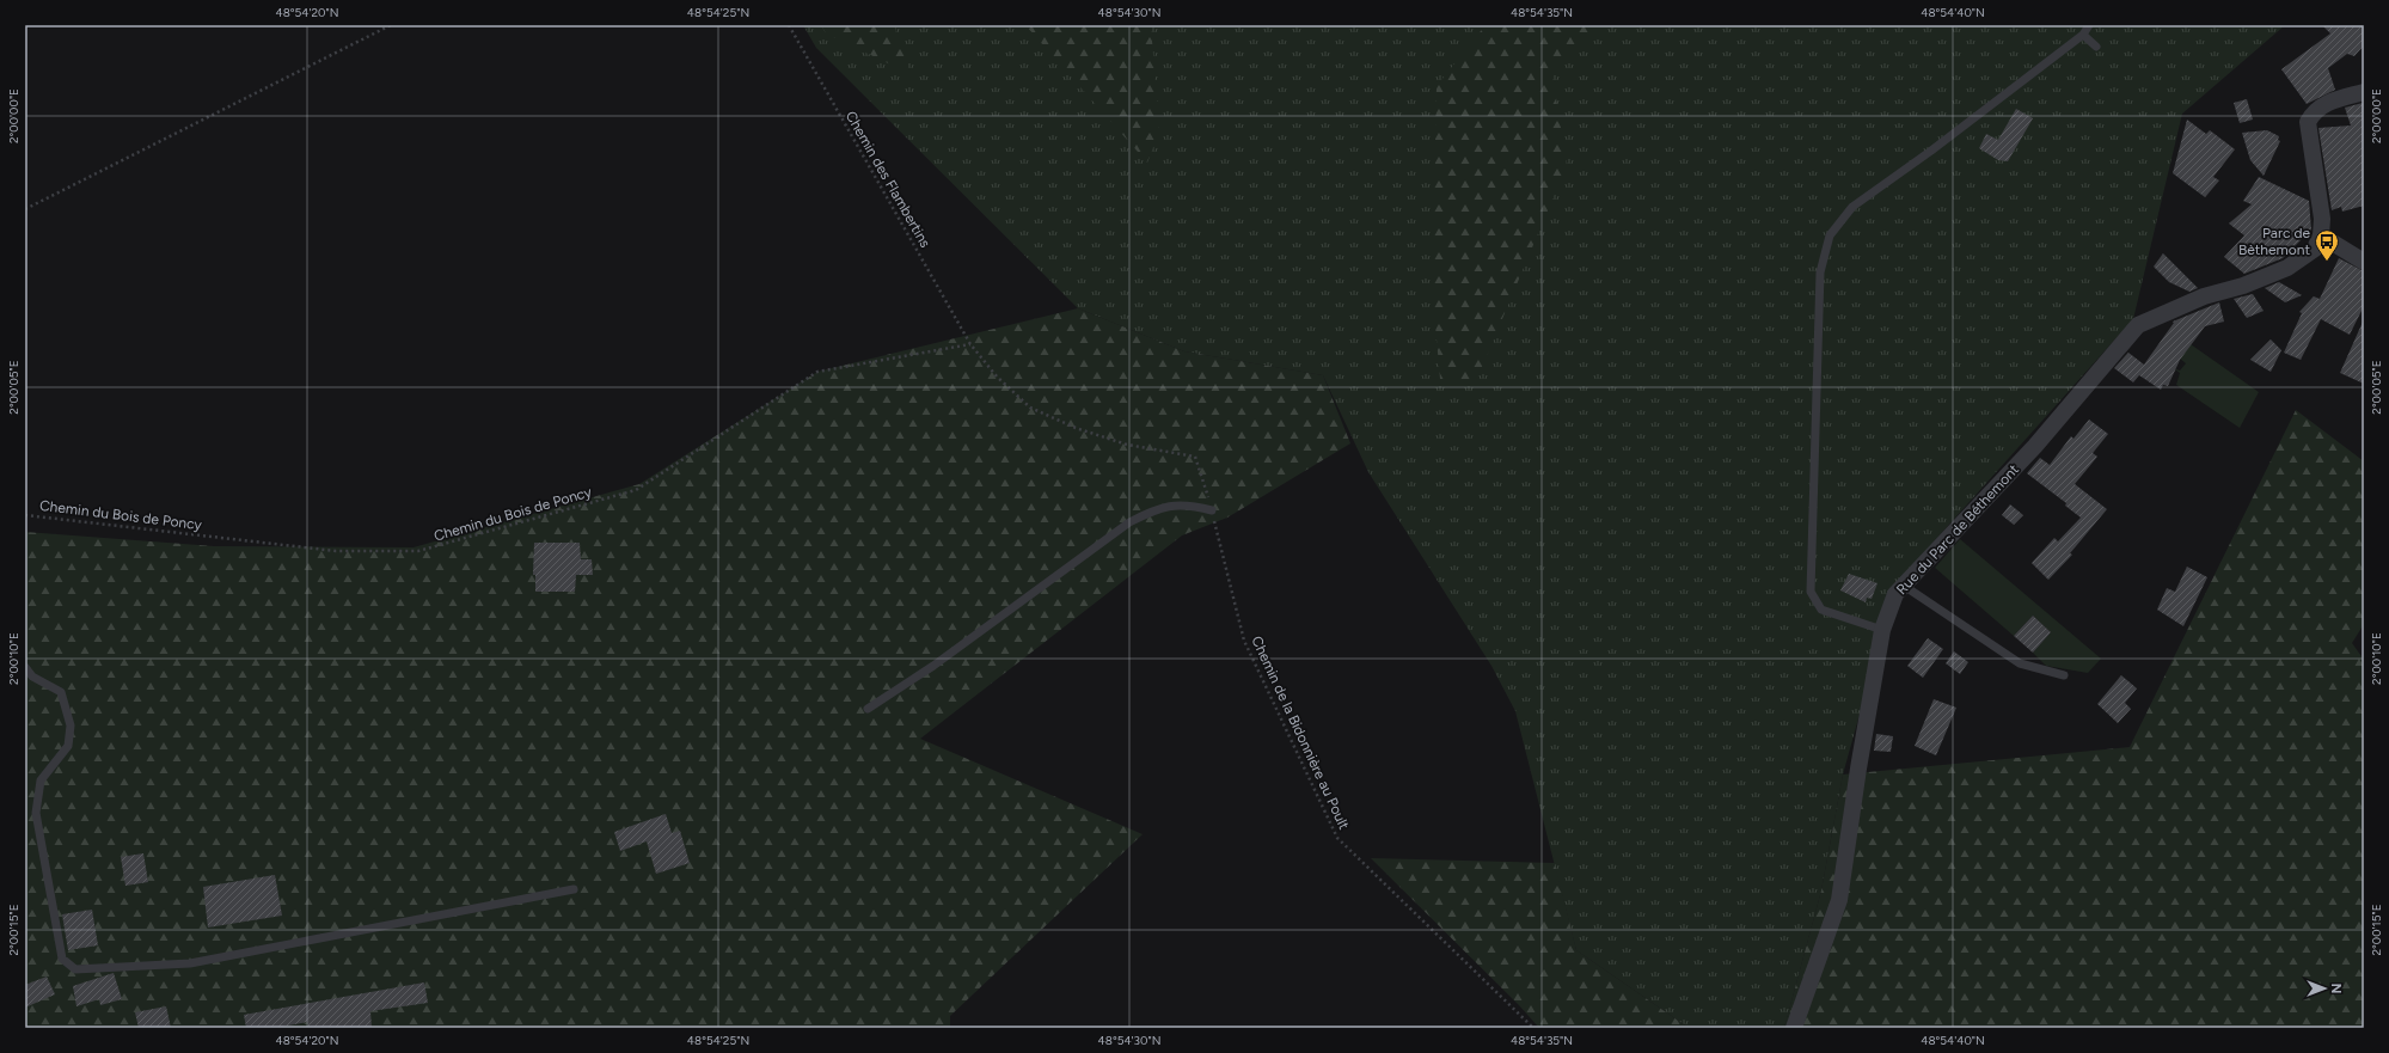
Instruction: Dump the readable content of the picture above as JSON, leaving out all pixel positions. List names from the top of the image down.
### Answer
{
  "streets": {
    "street": ["Rue du Parc de Béthemont"],
    "path": ["Chemin des Flambertins", "Chemin du Bois de Poncy", "Chemin de la Bidonnière au Poult"]
  },
  "crossings": [
    ["Chemin des Flambertins", "Chemin du Bois de Poncy"],
    ["Chemin des Flambertins", "Chemin de la Bidonnière au Poult"],
    ["Chemin du Bois de Poncy", "Chemin de la Bidonnière au Poult"]
  ],
  "places": {
    "bus stop": ["Parc de Bèthemont"]
  },
  "north": "right",
  "coordinates": [
    "48°54'20\"N",
    "48°54'25\"N",
    "48°54'30\"N",
    "48°54'35\"N",
    "48°54'40\"N",
    "2°00'00\"E",
    "2°00'05\"E",
    "2°00'10\"E",
    "2°00'15\"E"
  ]
}
